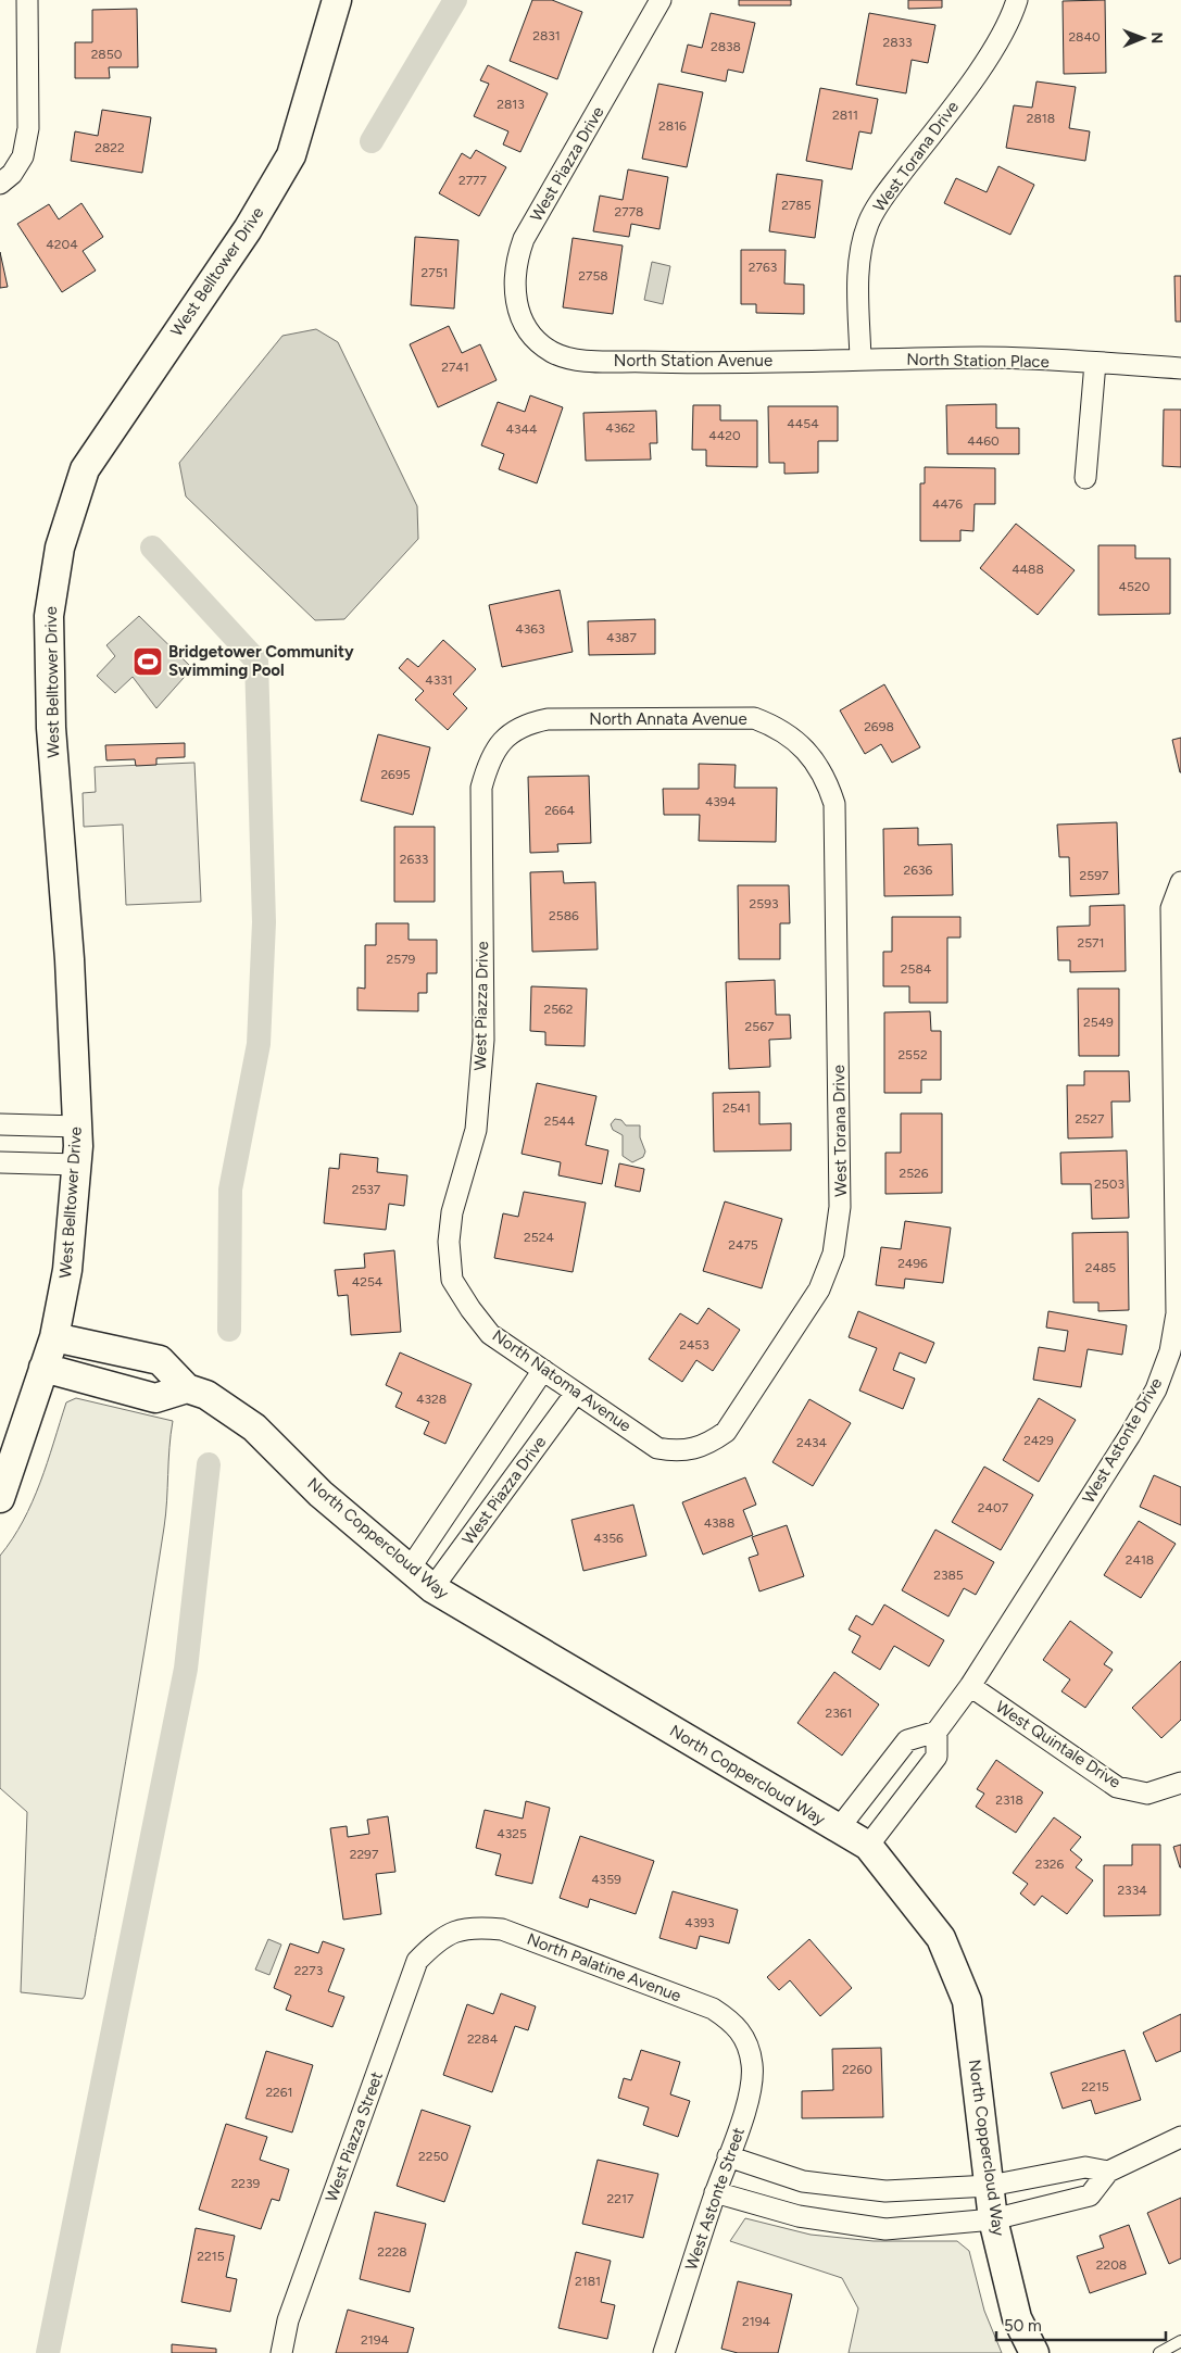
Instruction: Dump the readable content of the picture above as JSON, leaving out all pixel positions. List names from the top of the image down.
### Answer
{
  "streets": {
    "street": [
      "West Torana Drive",
      "West Piazza Drive",
      "West Belltower Drive",
      "North Station Avenue",
      "North Station Place",
      "North Annata Avenue",
      "North Natoma Avenue",
      "West Astonte Drive",
      "North Coppercloud Way",
      "West Quintale Drive",
      "North Palatine Avenue",
      "West Piazza Street",
      "West Astonte Street"
    ]
  },
  "crossings": [
    ["West Torana Drive", "North Station Avenue"],
    ["West Torana Drive", "North Station Place"],
    ["West Torana Drive", "North Annata Avenue"],
    ["West Torana Drive", "North Natoma Avenue"],
    ["West Piazza Drive", "North Station Avenue"],
    ["West Piazza Drive", "North Annata Avenue"],
    ["West Piazza Drive", "North Natoma Avenue"],
    ["West Piazza Drive", "North Coppercloud Way"],
    ["West Belltower Drive", "North Coppercloud Way"],
    ["North Station Avenue", "North Station Place"],
    ["West Astonte Drive", "West Quintale Drive"],
    ["North Palatine Avenue", "West Piazza Street"],
    ["North Palatine Avenue", "West Astonte Street"]
  ],
  "places": {
    "sports": ["Bridgetower Community Swimming Pool"]
  },
  "house_numbers": [
    "2831",
    "2840",
    "2833",
    "2838",
    "2850",
    "2813",
    "2811",
    "2818",
    "2816",
    "2822",
    "2777",
    "2785",
    "2778",
    "4204",
    "2763",
    "2751",
    "2758",
    "2741",
    "4454",
    "4362",
    "4344",
    "4420",
    "4460",
    "4476",
    "4488",
    "4520",
    "4363",
    "4387",
    "4331",
    "2698",
    "2695",
    "4394",
    "2664",
    "2633",
    "2636",
    "2597",
    "2593",
    "2586",
    "2571",
    "2579",
    "2584",
    "2562",
    "2549",
    "2567",
    "2552",
    "2541",
    "2527",
    "2544",
    "2526",
    "2503",
    "2537",
    "2524",
    "2475",
    "2496",
    "2485",
    "4254",
    "2453",
    "4328",
    "2429",
    "2434",
    "2407",
    "4388",
    "4356",
    "2418",
    "2385",
    "2361",
    "2318",
    "4325",
    "2297",
    "2326",
    "4359",
    "2334",
    "4393",
    "2273",
    "2284",
    "2260",
    "2215",
    "2261",
    "2250",
    "2239",
    "2217",
    "2228",
    "2215",
    "2208",
    "2181",
    "2194",
    "2194"
  ],
  "scale_bar": "50 m",
  "north": "right"
}
